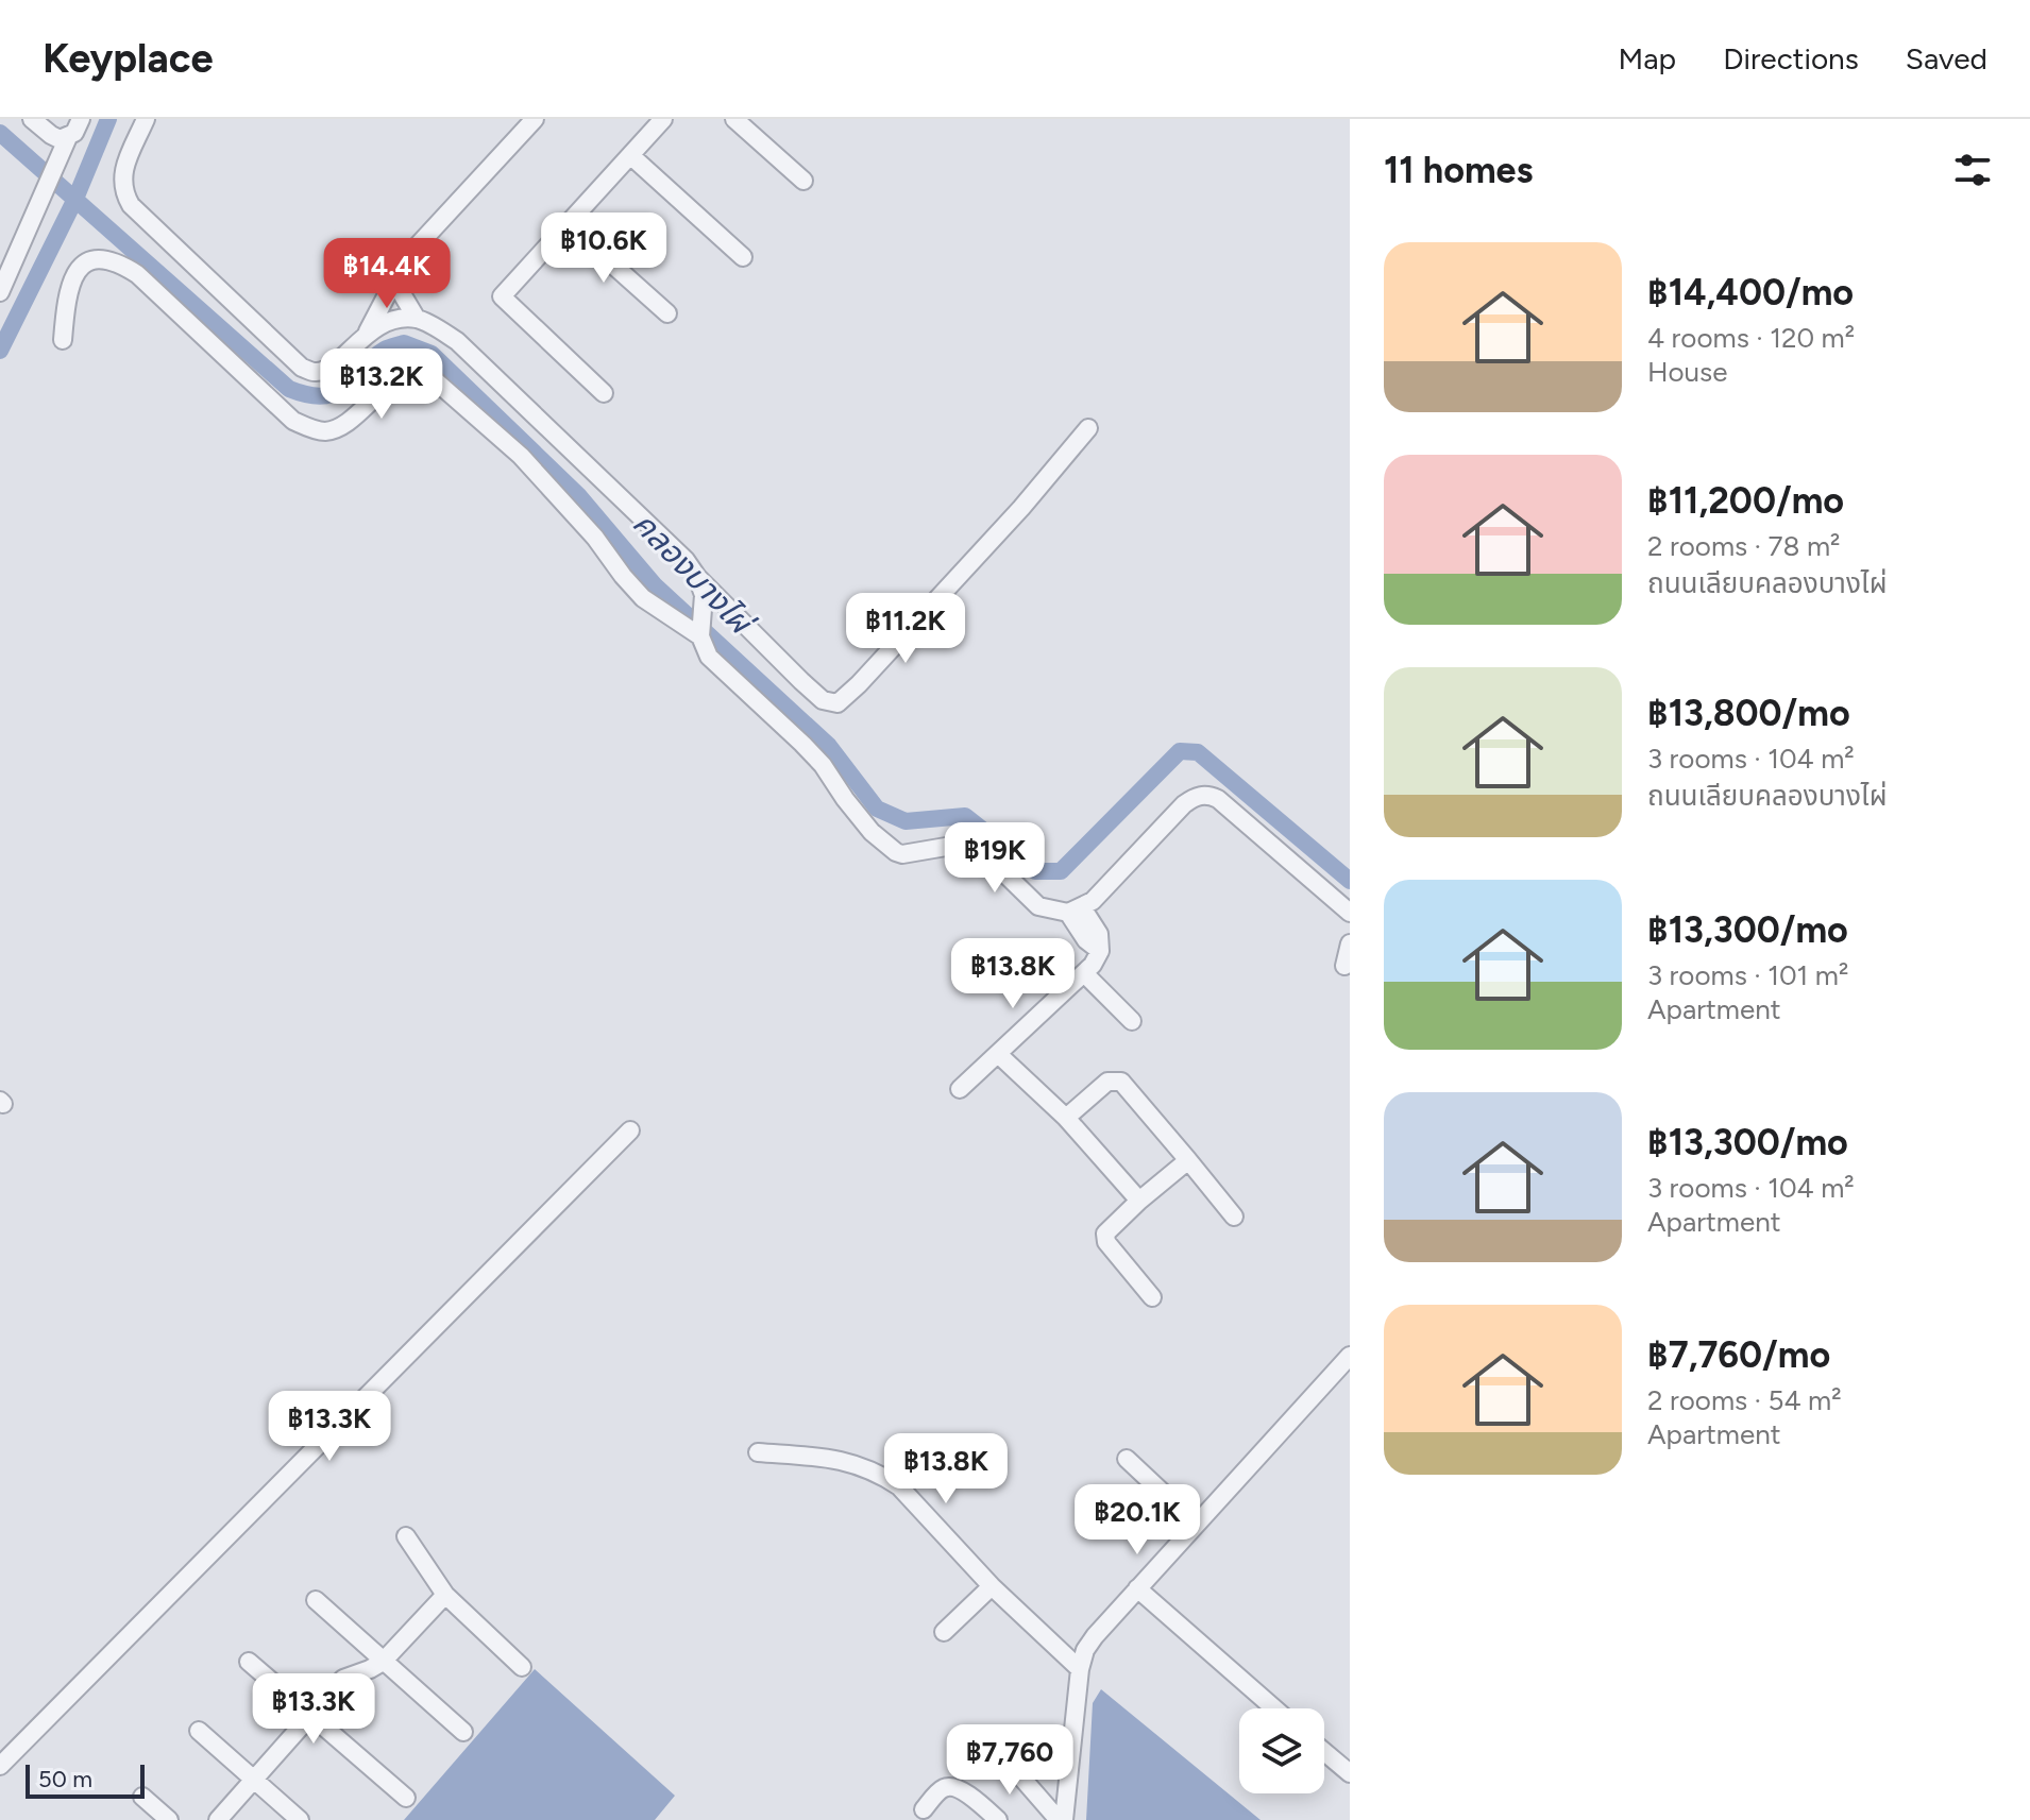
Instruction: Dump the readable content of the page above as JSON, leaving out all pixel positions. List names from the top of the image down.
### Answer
{
  "water": ["คลองบางไผ่"],
  "scale_bar": "50 m",
  "page": {
    "header": "Keyplace",
    "nav": ["Map", "Directions", "Saved"],
    "heading": "11 homes",
    "price": [
      "฿10.6K",
      "฿14.4K",
      "฿13.2K",
      "฿11.2K",
      "฿19K",
      "฿13.8K",
      "฿13.3K",
      "฿13.8K",
      "฿20.1K",
      "฿13.3K",
      "฿7,760"
    ],
    "list": [
      {
        "name": "฿14,400/mo",
        "note": "4 rooms · 120 m² · House"
      },
      {
        "name": "฿11,200/mo",
        "note": "2 rooms · 78 m² · ถนนเลียบคลองบางไผ่"
      },
      {
        "name": "฿13,800/mo",
        "note": "3 rooms · 104 m² · ถนนเลียบคลองบางไผ่"
      },
      {
        "name": "฿13,300/mo",
        "note": "3 rooms · 101 m² · Apartment"
      },
      {
        "name": "฿13,300/mo",
        "note": "3 rooms · 104 m² · Apartment"
      },
      {
        "name": "฿7,760/mo",
        "note": "2 rooms · 54 m² · Apartment"
      }
    ],
    "scale": "50 m"
  }
}
